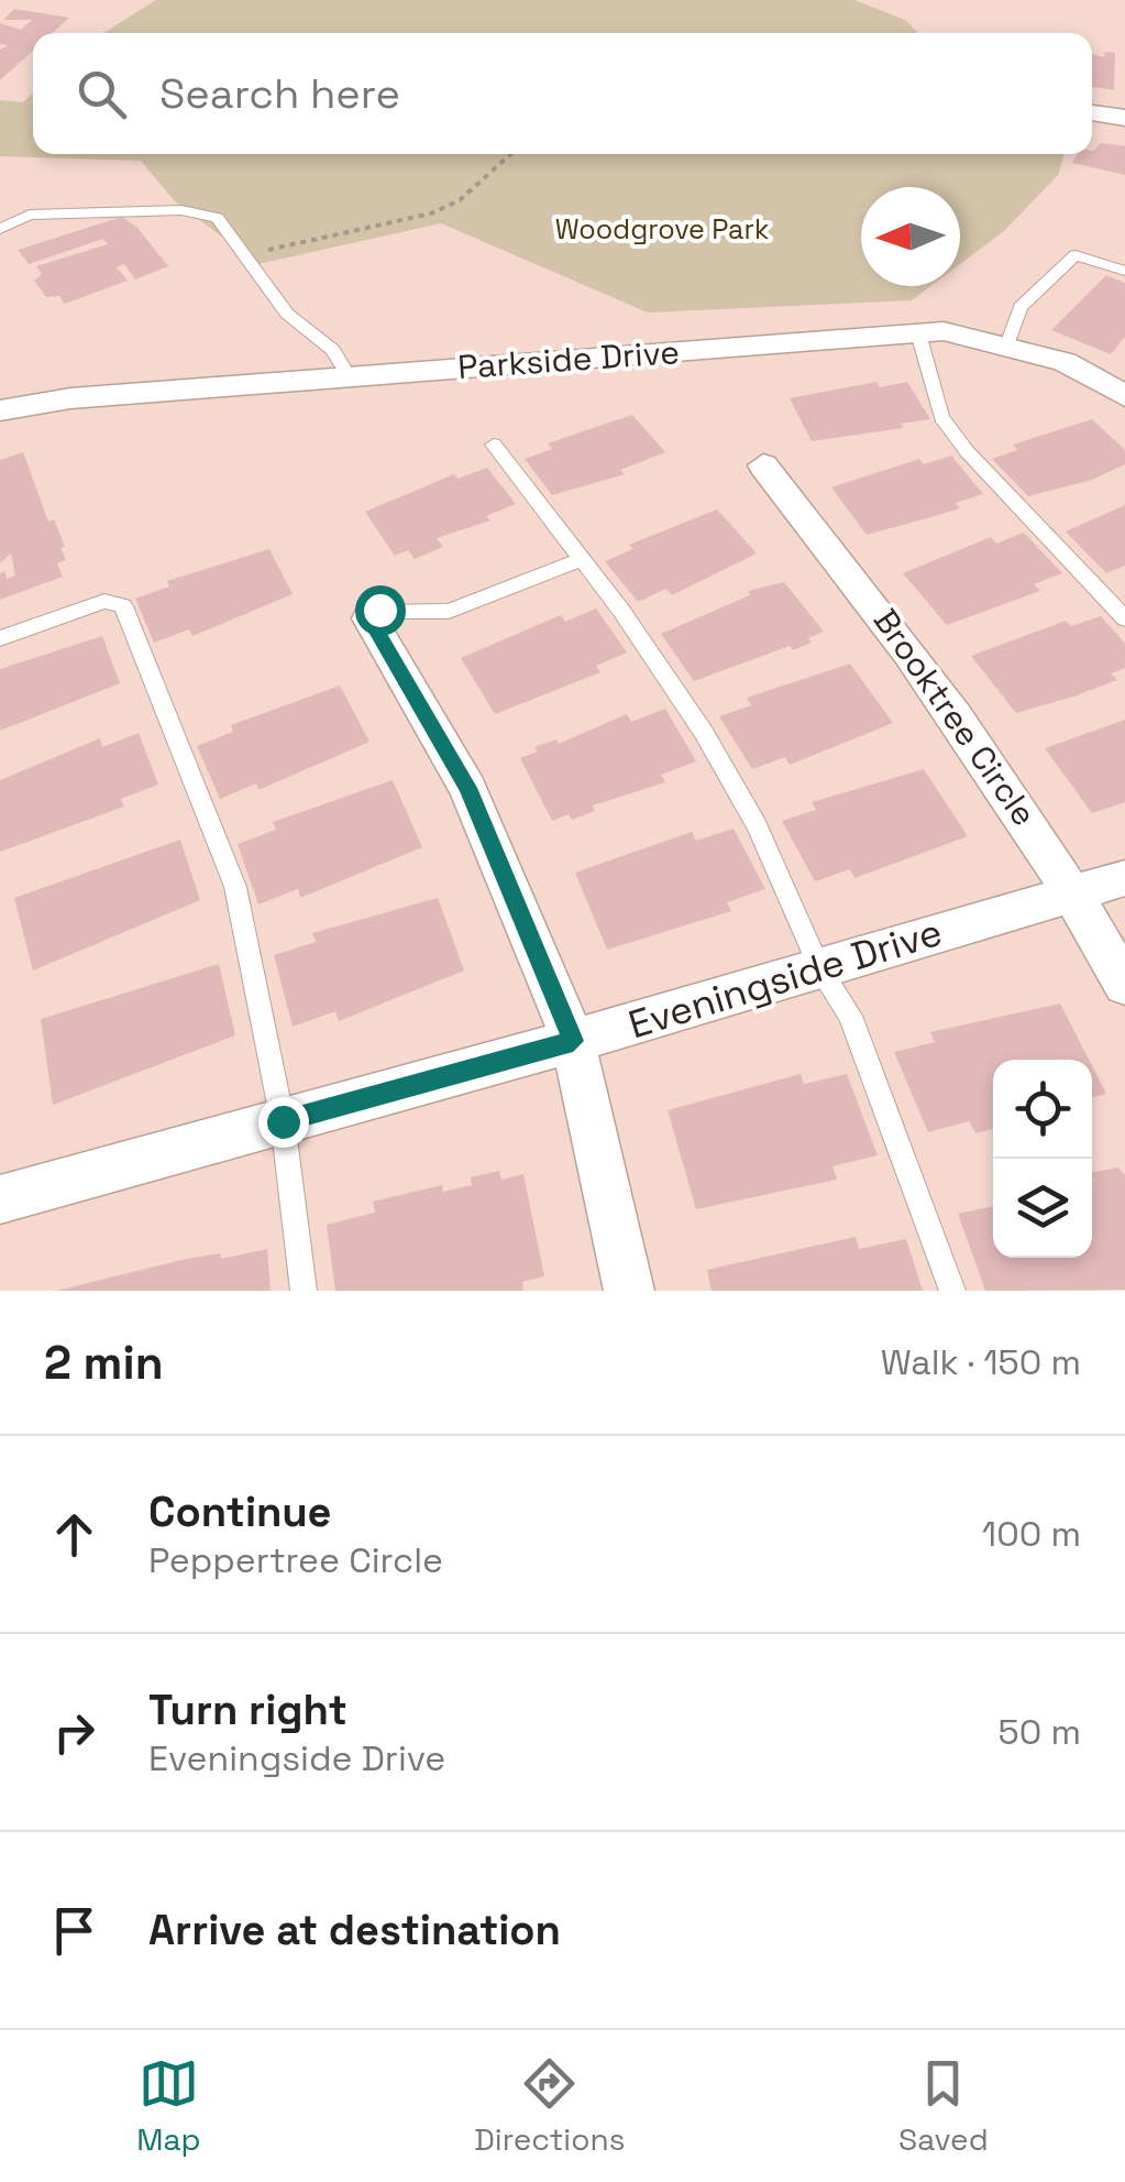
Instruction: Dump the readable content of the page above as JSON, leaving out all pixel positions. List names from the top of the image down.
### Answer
{
  "streets": {
    "street": ["Parkside Drive", "Brooktree Circle", "Eveningside Drive"]
  },
  "crossings": [
    ["Brooktree Circle", "Eveningside Drive"]
  ],
  "parks": ["Woodgrove Park"],
  "north": "left",
  "page": {
    "search": "Search here",
    "heading": ["2 min", "Walk · 150 m"],
    "list": [
      ["Continue", "Peppertree Circle", "100 m"],
      ["Turn right", "Eveningside Drive", "50 m"],
      "Arrive at destination"
    ],
    "nav": ["Map", "Directions", "Saved"]
  }
}
